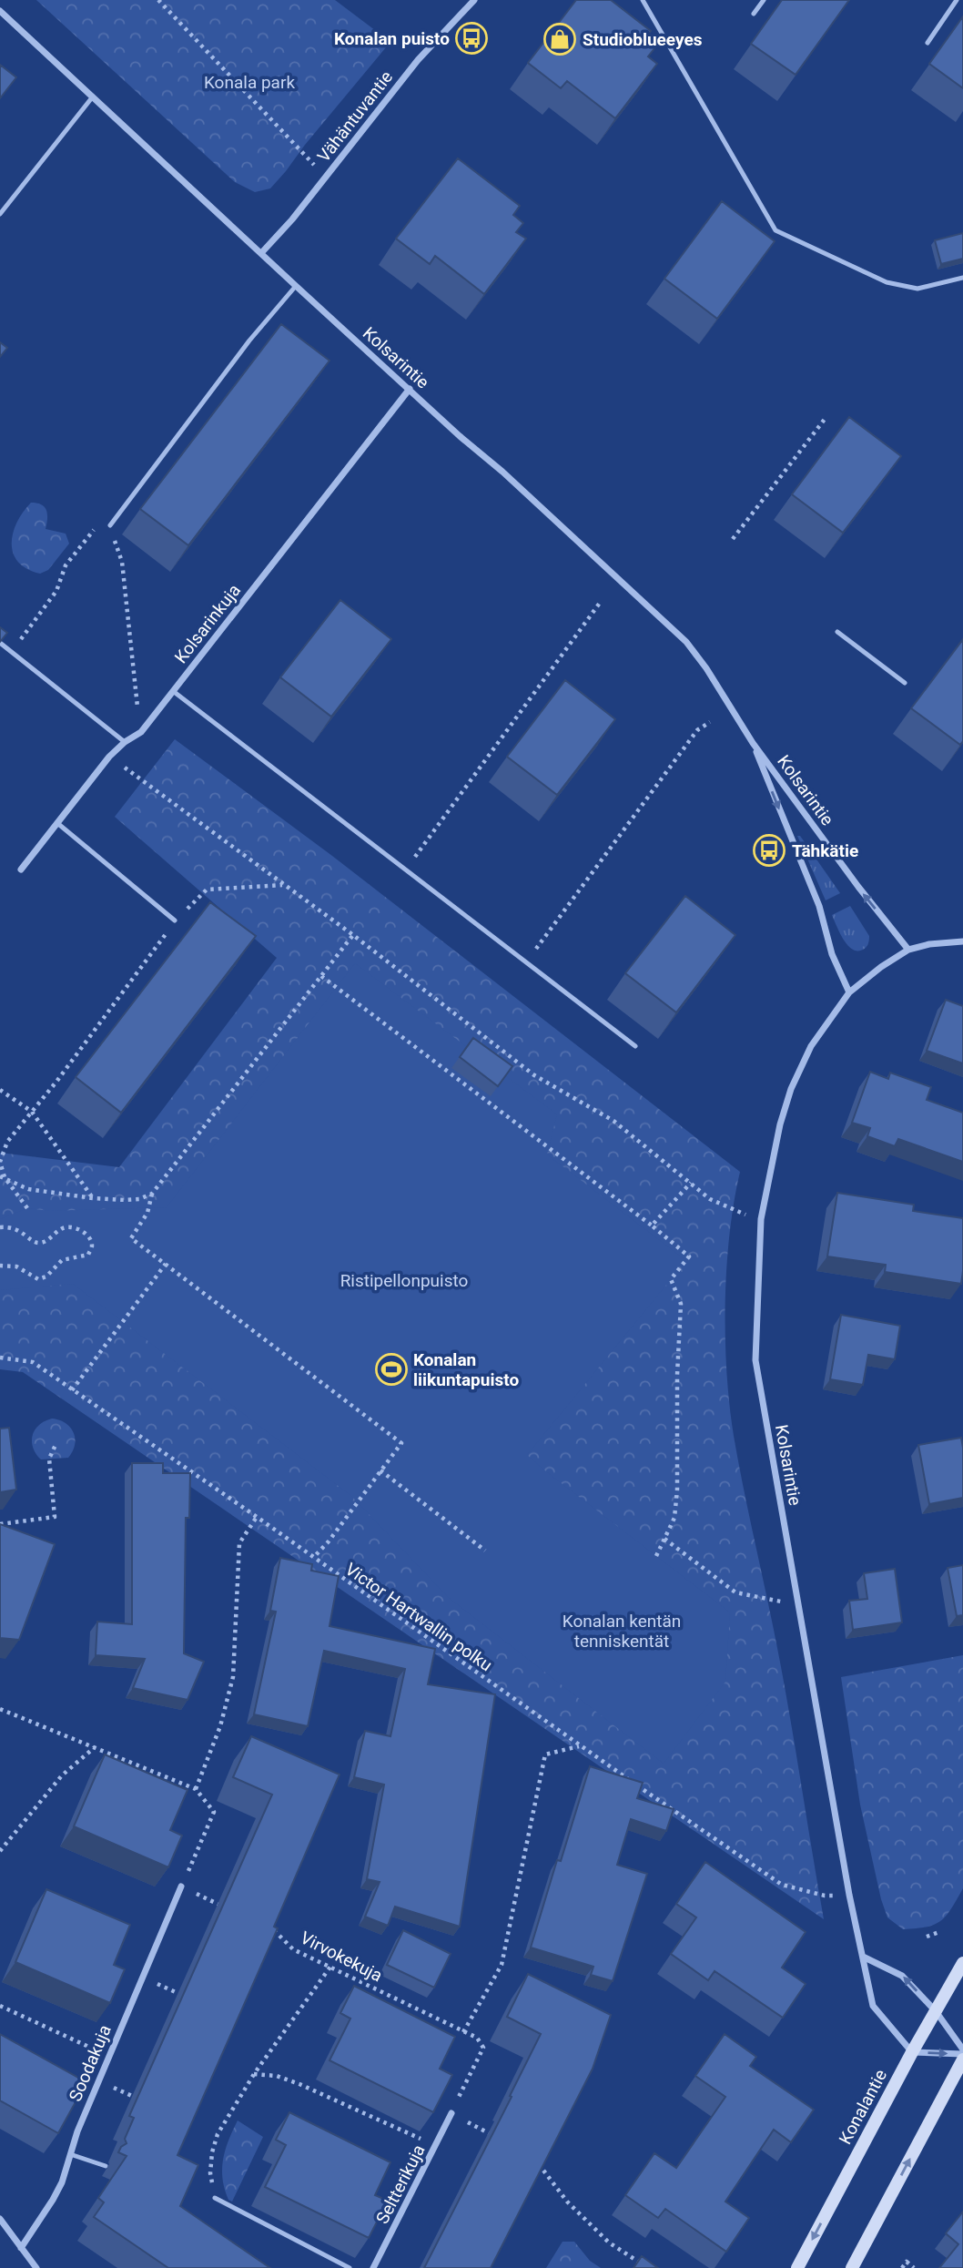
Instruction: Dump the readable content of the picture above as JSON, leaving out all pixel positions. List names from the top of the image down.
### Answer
{
  "streets": {
    "main road": ["Konalantie"],
    "street": [
      "Vähäntuvantie",
      "Kolsarintie",
      "Kolsarinkuja",
      "Soodakuja",
      "Seltterikuja"
    ],
    "path": ["Victor Hartwallin polku", "Virvokekuja"]
  },
  "crossings": [
    ["Vähäntuvantie", "Kolsarintie"],
    ["Kolsarintie", "Kolsarinkuja"],
    ["Kolsarintie", "Konalantie"],
    ["Virvokekuja", "Seltterikuja"]
  ],
  "parks": ["Konala park", "Ristipellonpuisto", "Konalan kentän tenniskentät"],
  "places": {
    "bus stop": ["Konalan puisto", "Tähkätie"],
    "shop": ["Studioblueeyes"],
    "sports": ["Konalan liikuntapuisto"]
  }
}
